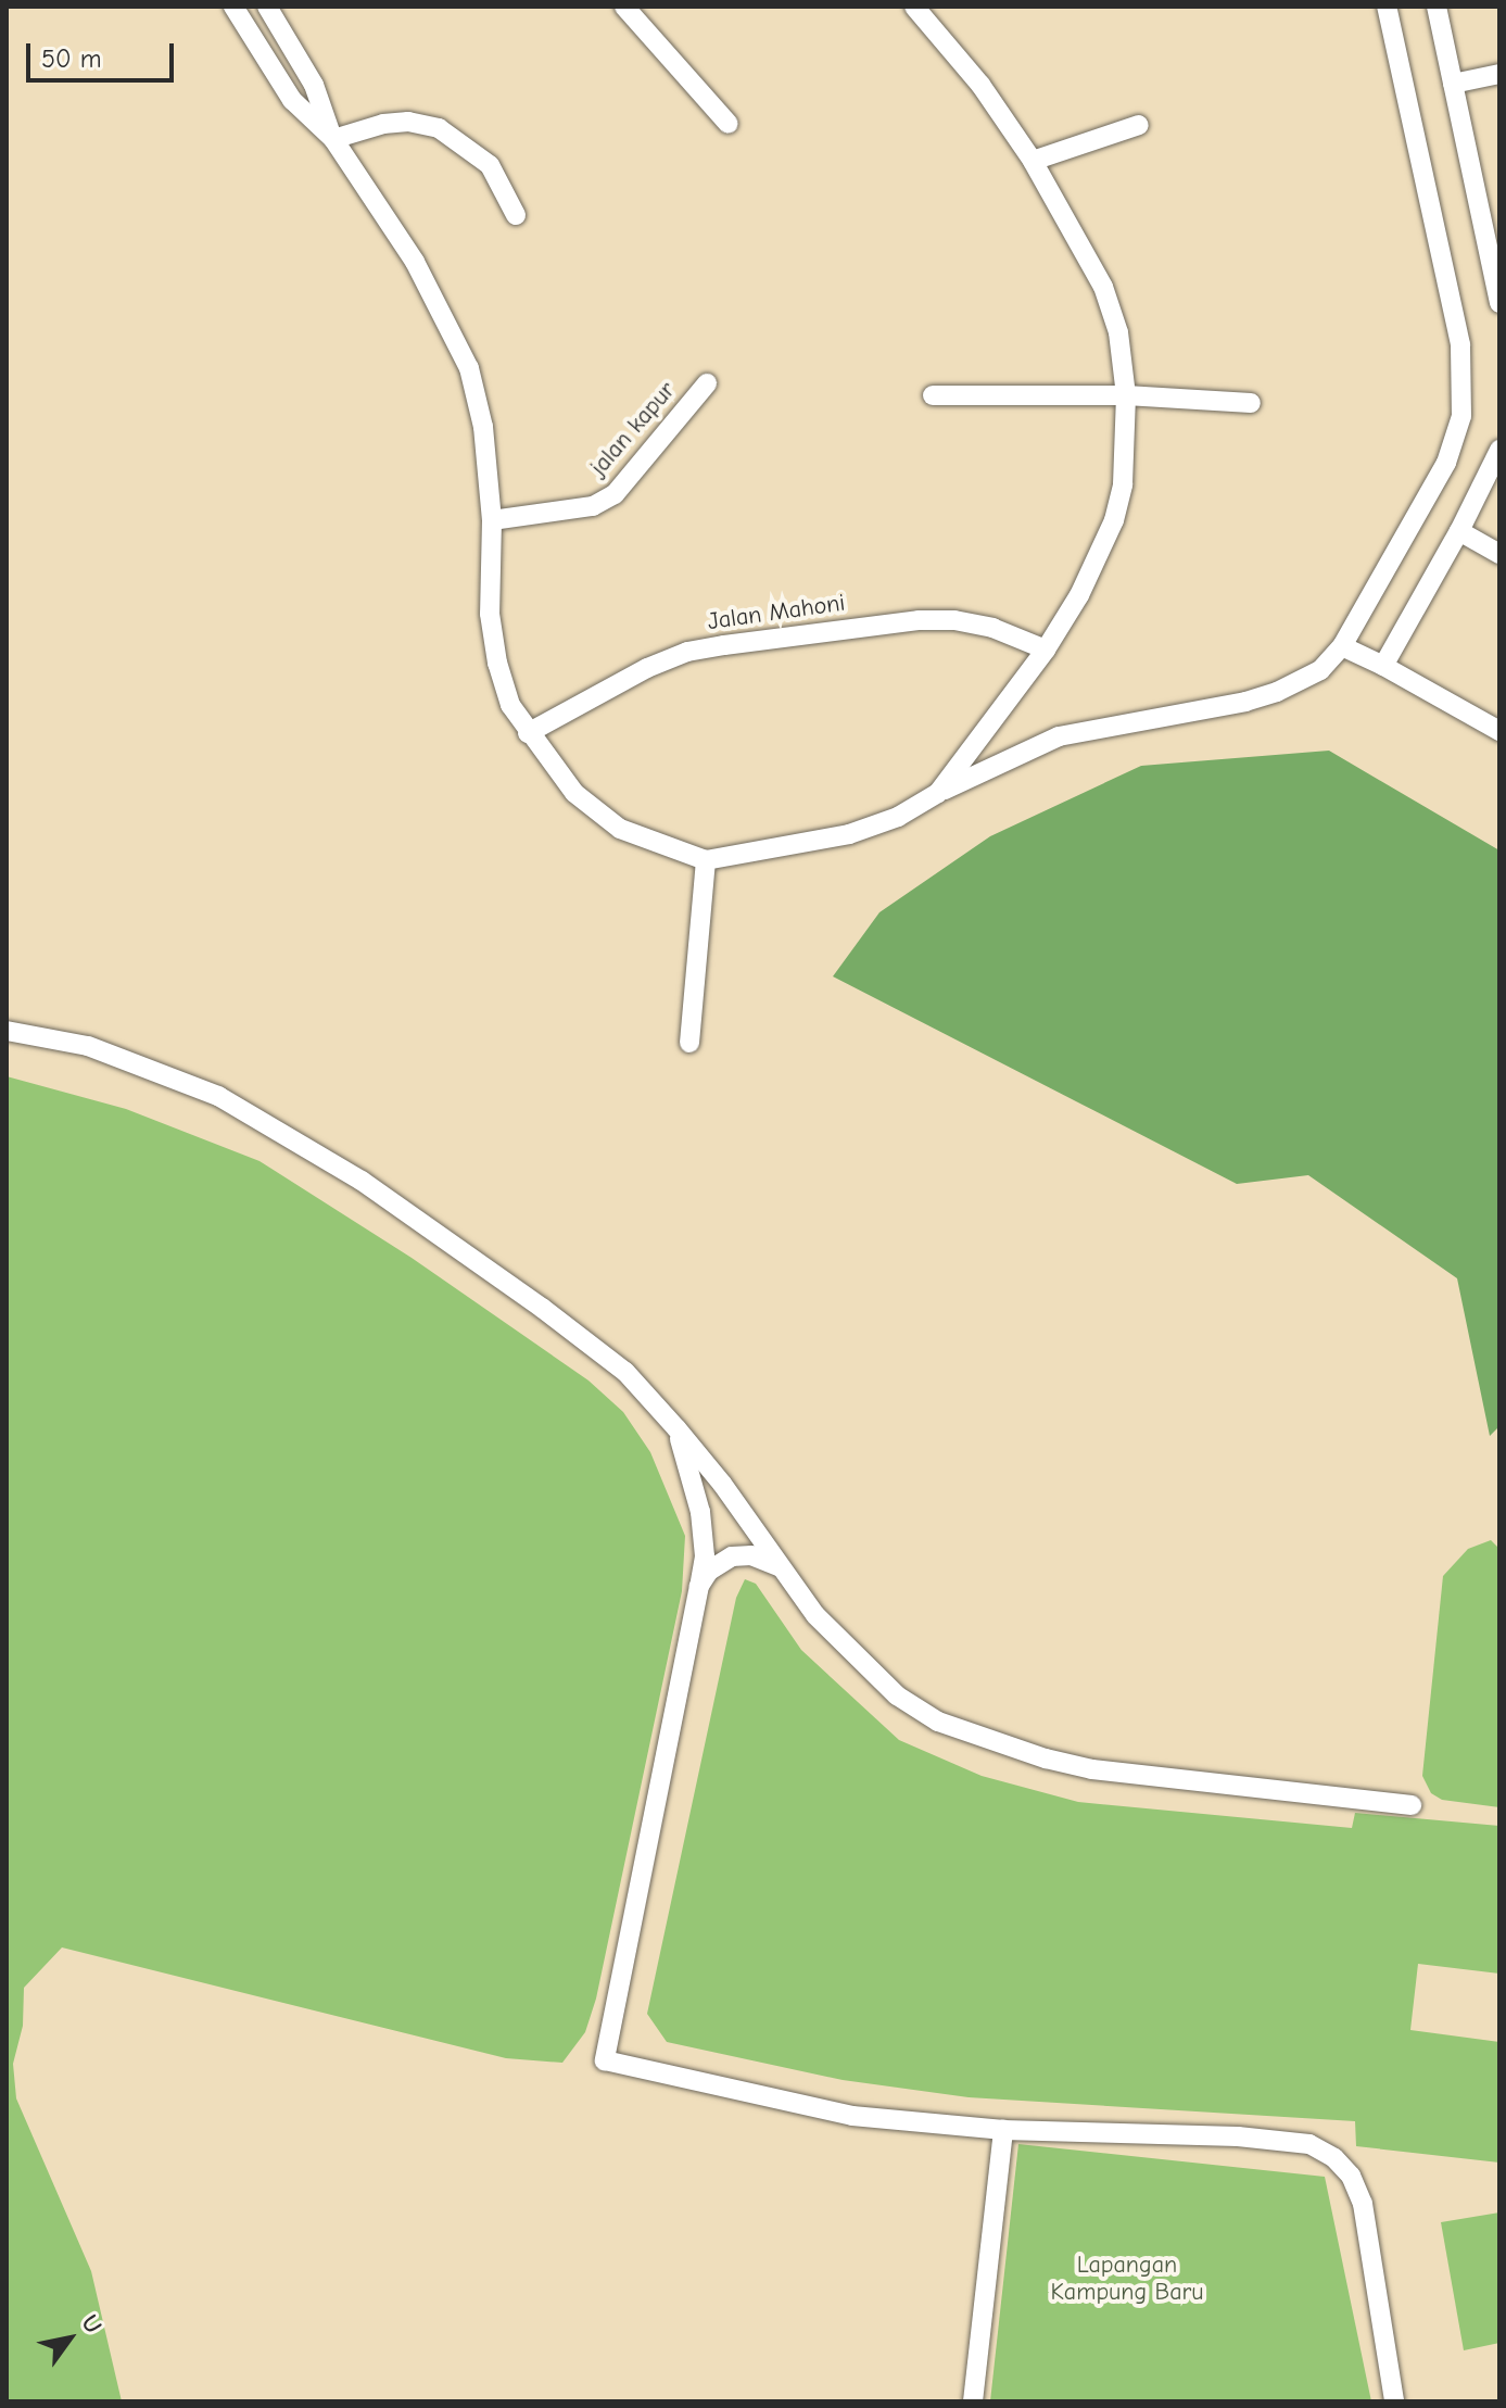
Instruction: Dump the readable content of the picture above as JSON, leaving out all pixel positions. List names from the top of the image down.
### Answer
{
  "streets": {
    "street": ["jalan kapur", "Jalan Mahoni"]
  },
  "parks": ["Lapangan Kampung Baru"],
  "scale_bar": "50 m",
  "north": "top right"
}
